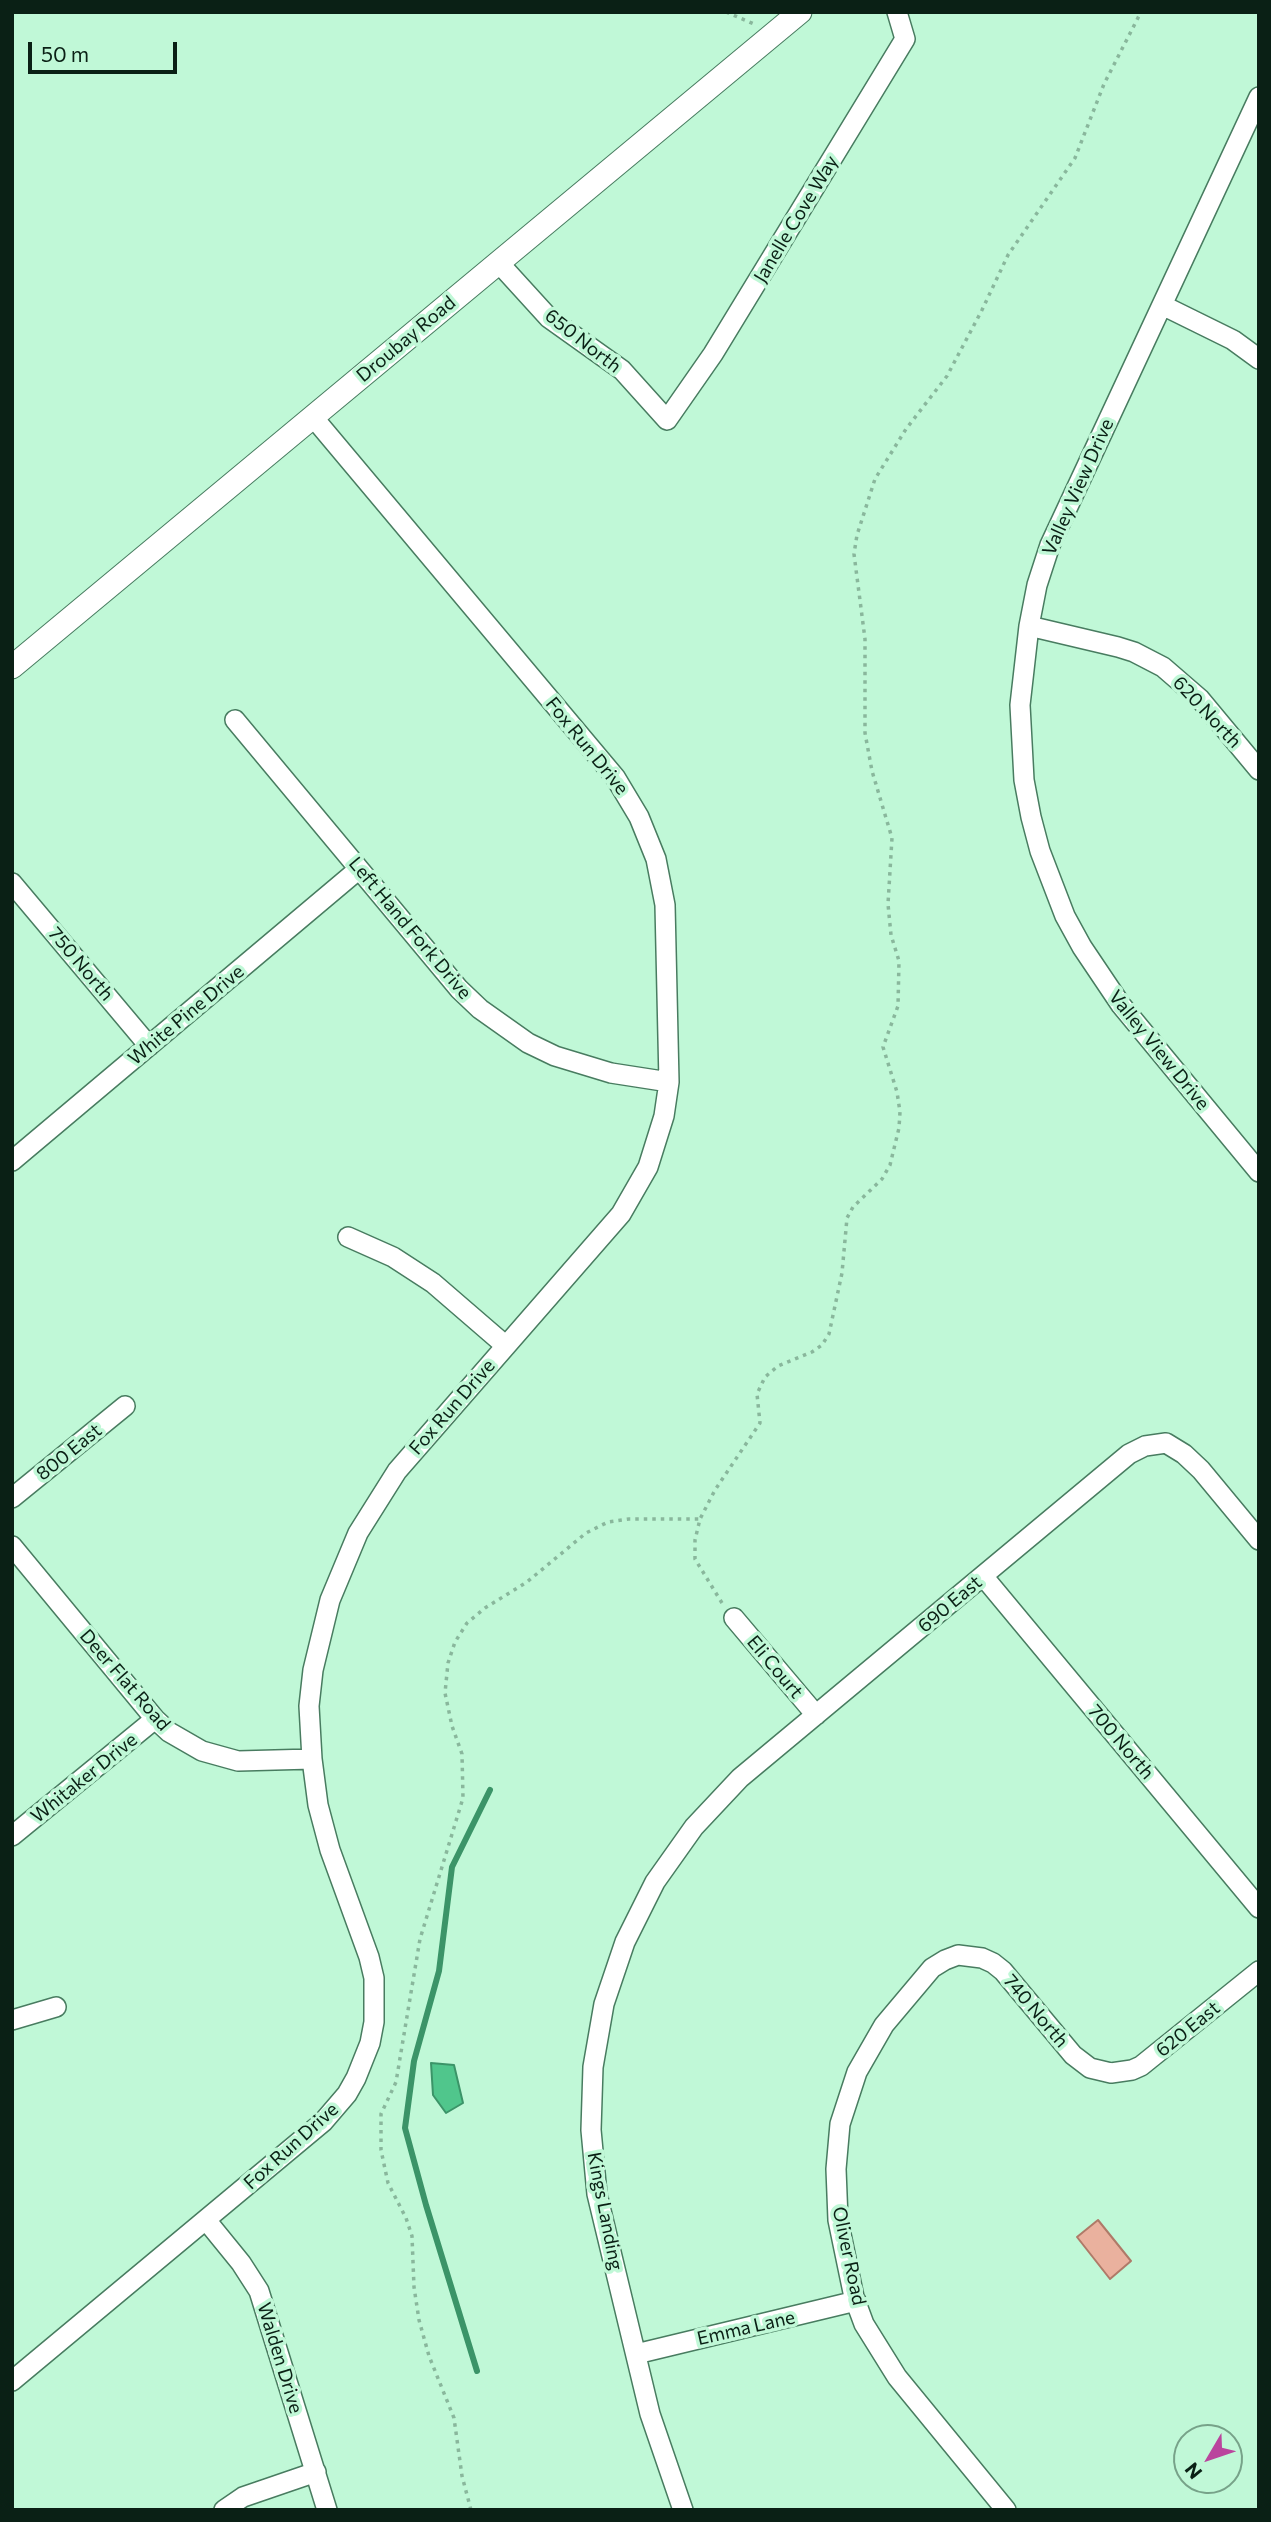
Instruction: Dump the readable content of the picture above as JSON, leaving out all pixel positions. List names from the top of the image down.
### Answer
{
  "streets": {
    "street": [
      "Janelle Cove Way",
      "Droubay Road",
      "650 North",
      "Valley View Drive",
      "620 North",
      "Fox Run Drive",
      "Left Hand Fork Drive",
      "750 North",
      "White Pine Drive",
      "800 East",
      "690 East",
      "Eli Court",
      "Deer Flat Road",
      "700 North",
      "Whitaker Drive",
      "740 North",
      "620 East",
      "Kings Landing",
      "Oliver Road",
      "Emma Lane",
      "Walden Drive"
    ]
  },
  "crossings": [
    ["Janelle Cove Way", "650 North"],
    ["Droubay Road", "650 North"],
    ["Droubay Road", "Fox Run Drive"],
    ["Valley View Drive", "620 North"],
    ["Fox Run Drive", "Left Hand Fork Drive"],
    ["Fox Run Drive", "Deer Flat Road"],
    ["Fox Run Drive", "Walden Drive"],
    ["Left Hand Fork Drive", "White Pine Drive"],
    ["750 North", "White Pine Drive"],
    ["690 East", "Eli Court"],
    ["690 East", "700 North"],
    ["690 East", "Kings Landing"],
    ["Deer Flat Road", "Whitaker Drive"],
    ["740 North", "620 East"],
    ["740 North", "Oliver Road"],
    ["Kings Landing", "Emma Lane"],
    ["Oliver Road", "Emma Lane"]
  ],
  "scale_bar": "50 m",
  "north": "bottom left"
}
